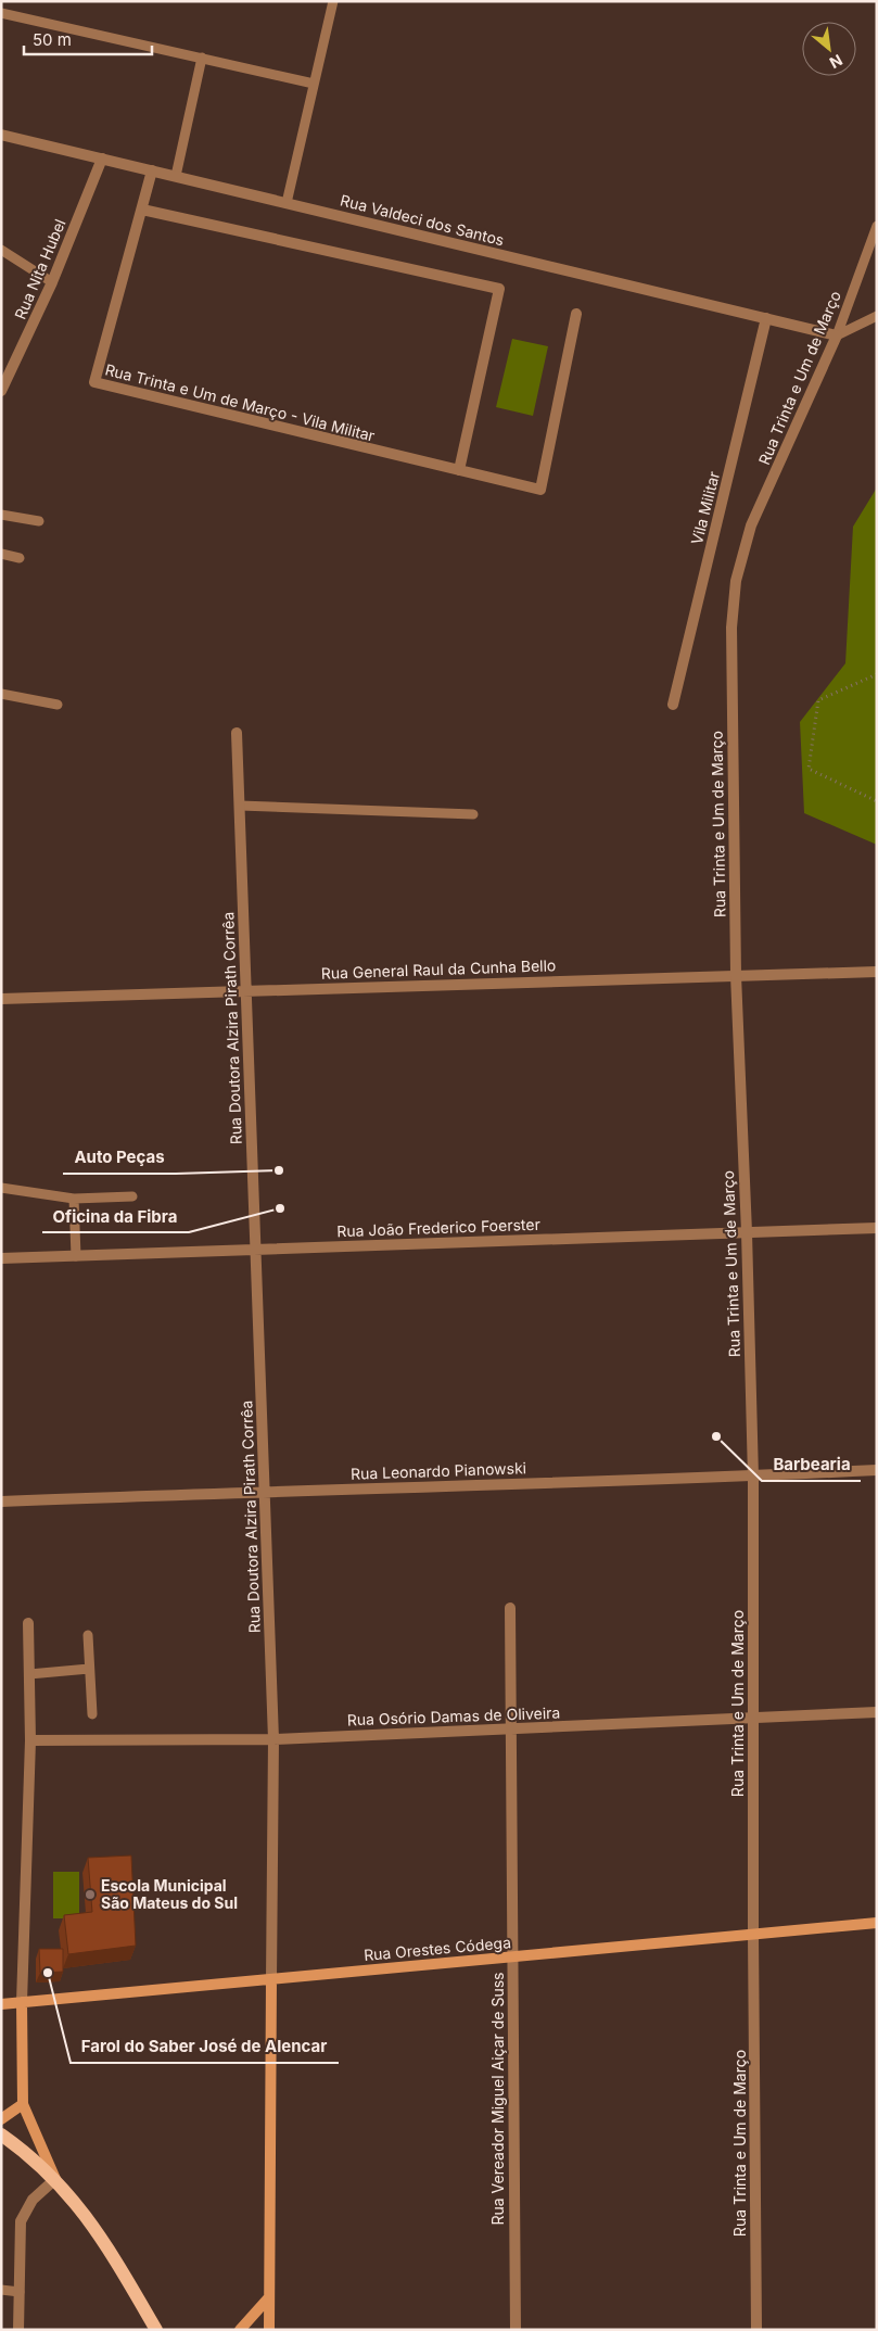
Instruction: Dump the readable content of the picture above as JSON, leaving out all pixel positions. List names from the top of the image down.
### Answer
{
  "streets": {
    "main road": ["Rua Doutora Alzira Pirath Corrêa", "Rua Orestes Códega"],
    "street": [
      "Rua Valdeci dos Santos",
      "Rua Nita Hubel",
      "Rua Trinta e Um de Março",
      "Rua Trinta e Um de Março - Vila Militar",
      "Vila Militar",
      "Rua General Raul da Cunha Bello",
      "Rua João Frederico Foerster",
      "Rua Leonardo Pianowski",
      "Rua Osório Damas de Oliveira",
      "Rua Vereador Miguel Aiçar de Suss"
    ]
  },
  "crossings": [
    ["Rua Valdeci dos Santos", "Rua Nita Hubel"],
    ["Rua Valdeci dos Santos", "Rua Trinta e Um de Março"],
    ["Rua Valdeci dos Santos", "Rua Trinta e Um de Março - Vila Militar"],
    ["Rua Valdeci dos Santos", "Vila Militar"],
    ["Rua Trinta e Um de Março", "Rua General Raul da Cunha Bello"],
    ["Rua Trinta e Um de Março", "Rua João Frederico Foerster"],
    ["Rua Trinta e Um de Março", "Rua Leonardo Pianowski"],
    ["Rua Trinta e Um de Março", "Rua Osório Damas de Oliveira"],
    ["Rua Trinta e Um de Março", "Rua Orestes Códega"],
    ["Rua General Raul da Cunha Bello", "Rua Doutora Alzira Pirath Corrêa"],
    ["Rua Doutora Alzira Pirath Corrêa", "Rua João Frederico Foerster"],
    ["Rua Doutora Alzira Pirath Corrêa", "Rua Leonardo Pianowski"],
    ["Rua Doutora Alzira Pirath Corrêa", "Rua Osório Damas de Oliveira"],
    ["Rua Doutora Alzira Pirath Corrêa", "Rua Orestes Códega"],
    ["Rua Osório Damas de Oliveira", "Rua Vereador Miguel Aiçar de Suss"],
    ["Rua Orestes Códega", "Rua Vereador Miguel Aiçar de Suss"]
  ],
  "places": [
    "Auto Peças",
    "Oficina da Fibra",
    "Barbearia",
    "Escola Municipal São Mateus do Sul",
    "Farol do Saber José de Alencar"
  ],
  "scale_bar": "50 m",
  "north": "bottom right"
}
